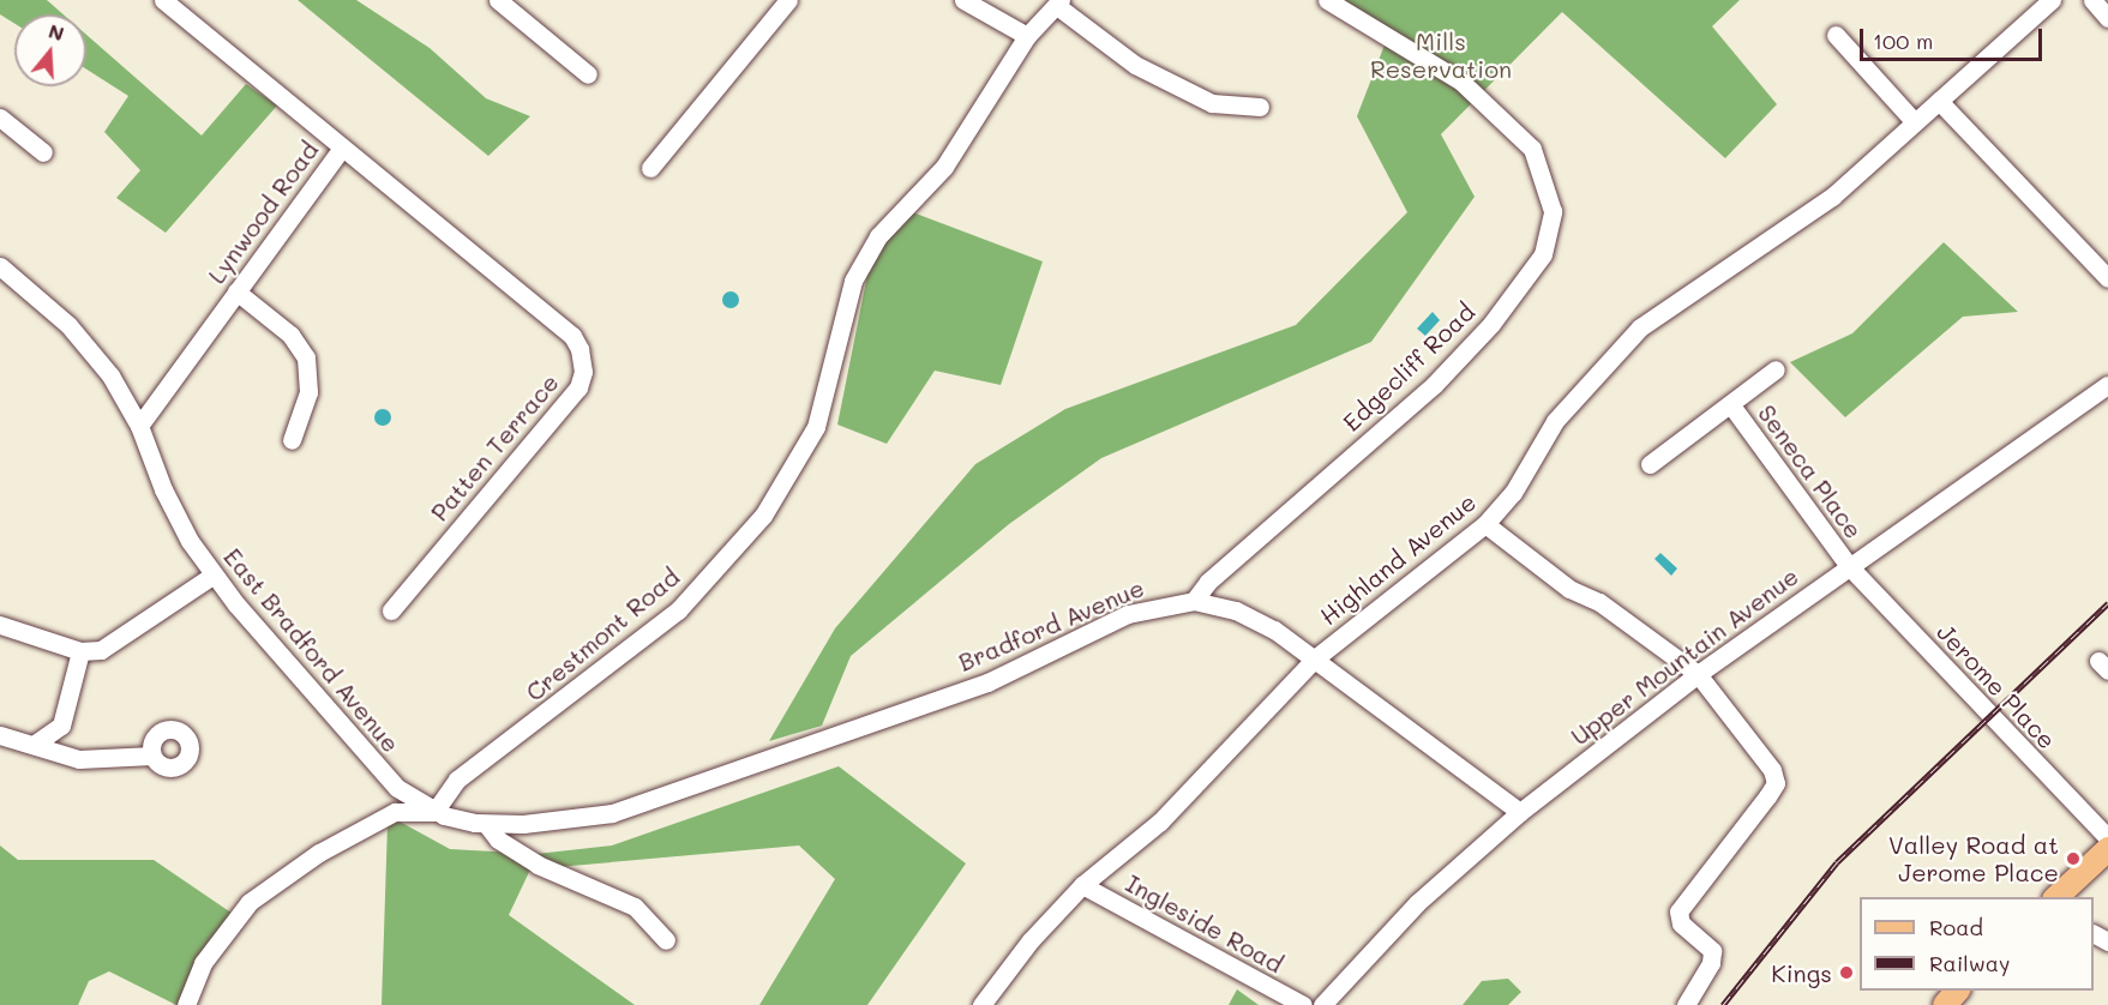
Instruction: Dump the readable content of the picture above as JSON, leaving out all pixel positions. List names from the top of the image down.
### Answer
{
  "streets": {
    "street": [
      "Lynwood Road",
      "Edgecliff Road",
      "Patten Terrace",
      "Seneca Place",
      "Highland Avenue",
      "Bradford Avenue",
      "Crestmont Road",
      "East Bradford Avenue",
      "Upper Mountain Avenue",
      "Jerome Place",
      "Ingleside Road"
    ]
  },
  "crossings": [
    ["Lynwood Road", "Patten Terrace"],
    ["Lynwood Road", "East Bradford Avenue"],
    ["Edgecliff Road", "Bradford Avenue"],
    ["Seneca Place", "Upper Mountain Avenue"],
    ["Seneca Place", "Jerome Place"],
    ["Highland Avenue", "Bradford Avenue"],
    ["Highland Avenue", "Ingleside Road"],
    ["Bradford Avenue", "East Bradford Avenue"],
    ["Bradford Avenue", "Upper Mountain Avenue"],
    ["Crestmont Road", "East Bradford Avenue"],
    ["Upper Mountain Avenue", "Jerome Place"]
  ],
  "parks": ["Mills Reservation"],
  "places": ["Valley Road at Jerome Place", "Kings"],
  "legend": ["Road", "Railway"],
  "scale_bar": "100 m",
  "north": "top"
}
